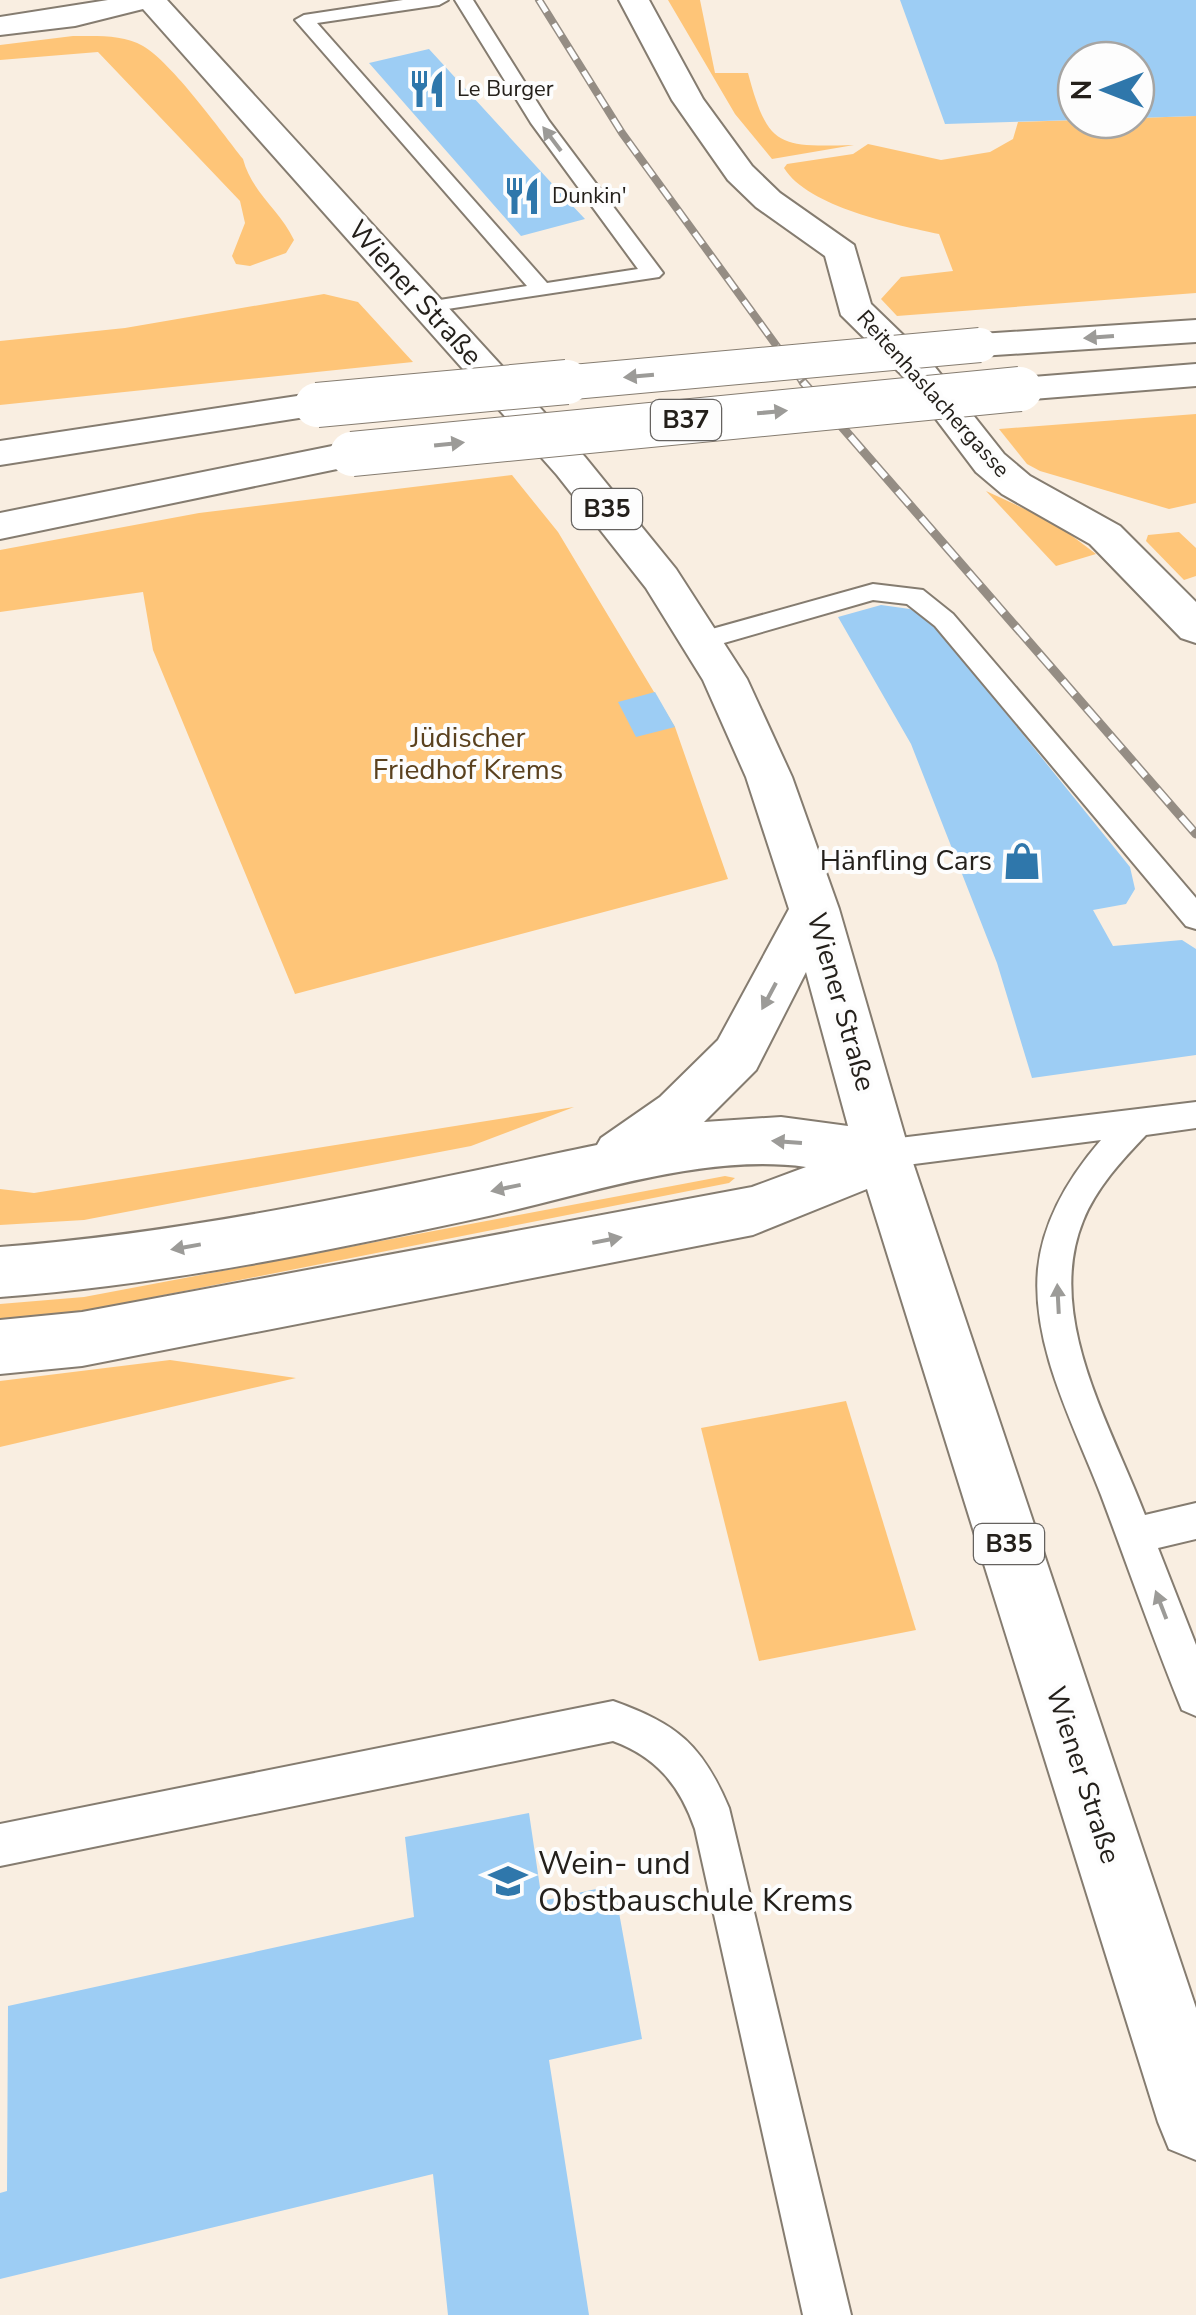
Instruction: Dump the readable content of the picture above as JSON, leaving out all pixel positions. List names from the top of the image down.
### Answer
{
  "streets": {
    "main road": [
      "Wiener Straße",
      "Reitenhaslachergasse",
      "B37",
      "B35"
    ]
  },
  "parks": ["Jüdischer Friedhof Krems"],
  "places": {
    "restaurant": ["Le Burger", "Dunkin'"],
    "shop": ["Hänfling Cars"],
    "school or university": ["Wein- und Obstbauschule Krems"]
  },
  "north": "left"
}
